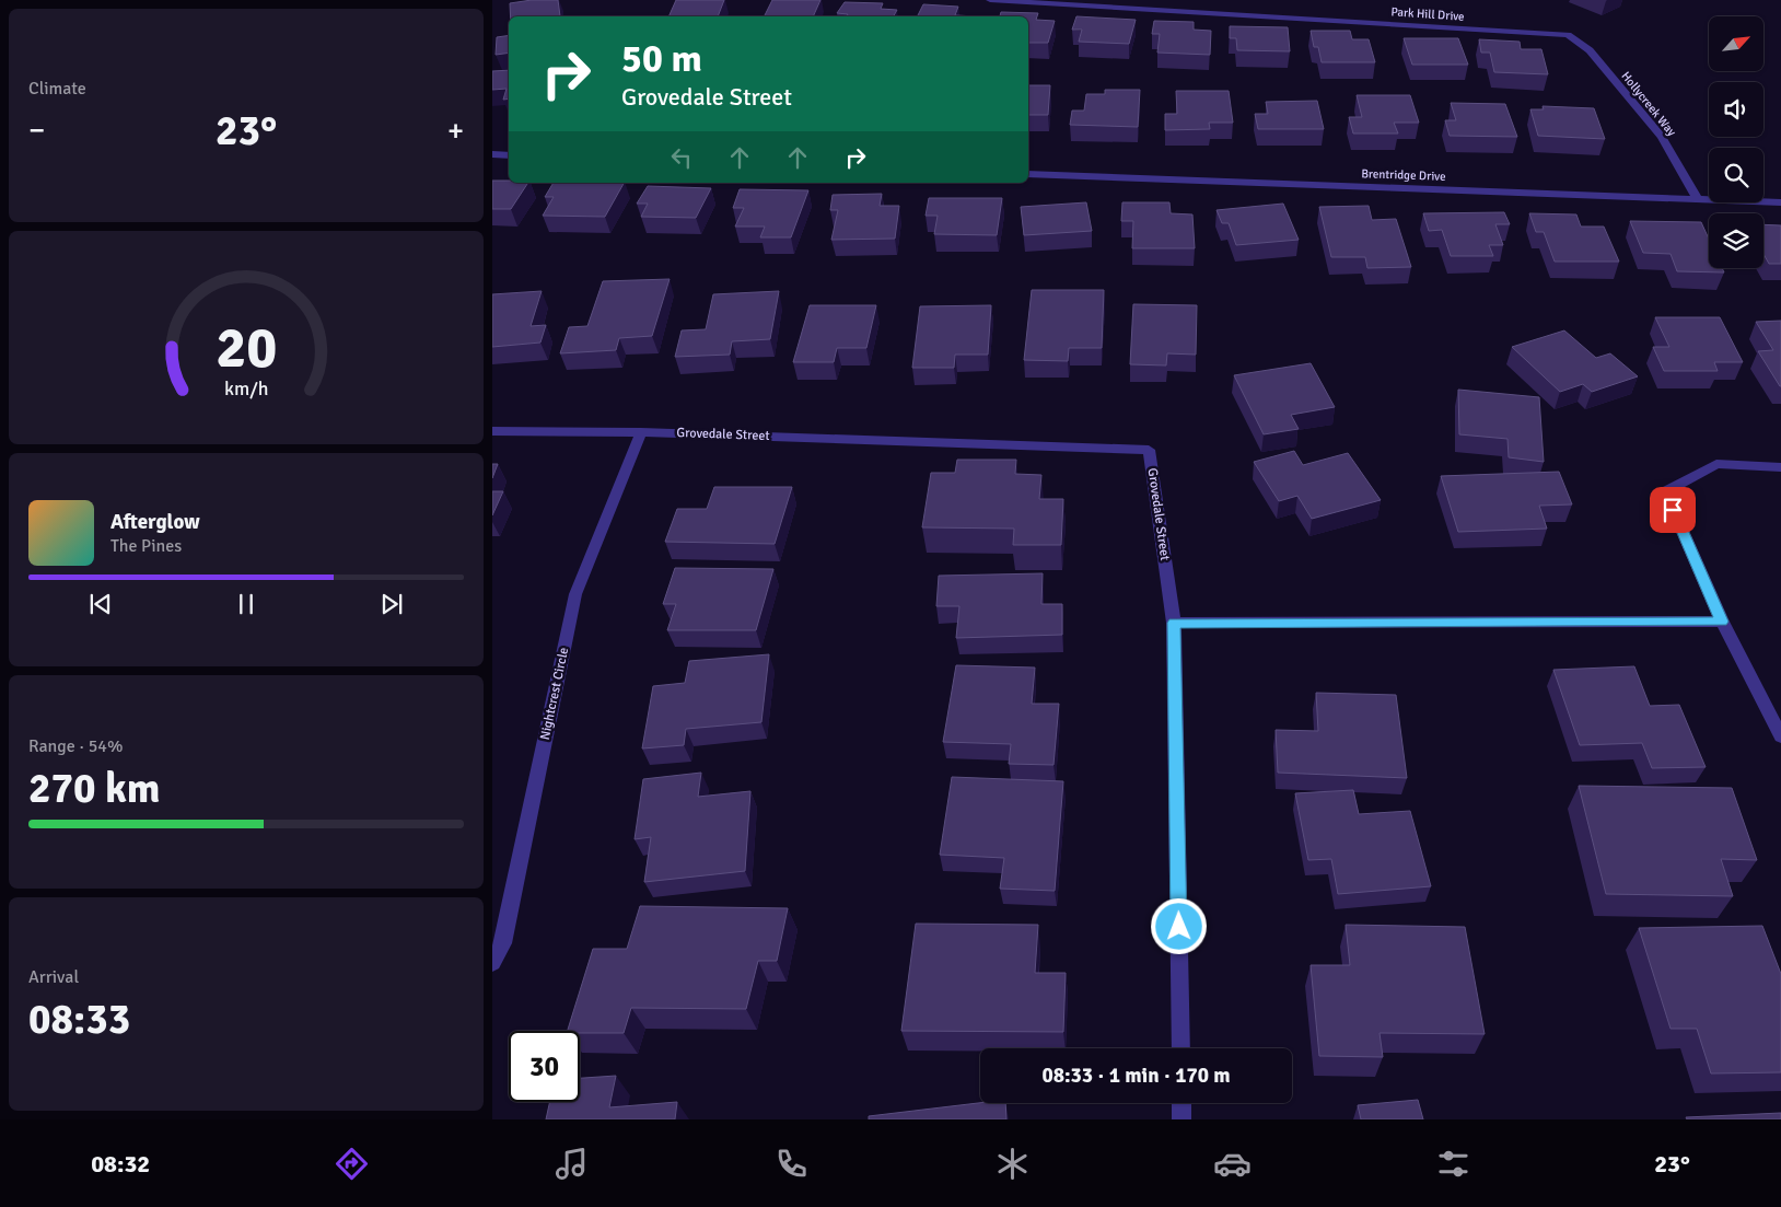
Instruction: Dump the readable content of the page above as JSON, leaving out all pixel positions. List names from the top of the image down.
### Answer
{
  "streets": {
    "street": [
      "Park Hill Drive",
      "Hollycreek Way",
      "Brentridge Drive",
      "Grovedale Street",
      "Nightcrest Circle"
    ]
  },
  "crossings": [
    ["Park Hill Drive", "Hollycreek Way"],
    ["Hollycreek Way", "Brentridge Drive"],
    ["Grovedale Street", "Nightcrest Circle"]
  ],
  "north": "top right",
  "page": {
    "tile": [
      "Climate",
      ["Range · 54%", "270 km"],
      ["Arrival", "08:33"]
    ],
    "turn": ["50 m", "Grovedale Street"],
    "heat": ["−", "23°", "+"],
    "song": ["Afterglow", "The Pines"],
    "limit": "30",
    "trip": "08:33 · 1 min · 170 m",
    "tabs": ["08:32", "23°"],
    "gauge": ["20", "km/h"]
  }
}
